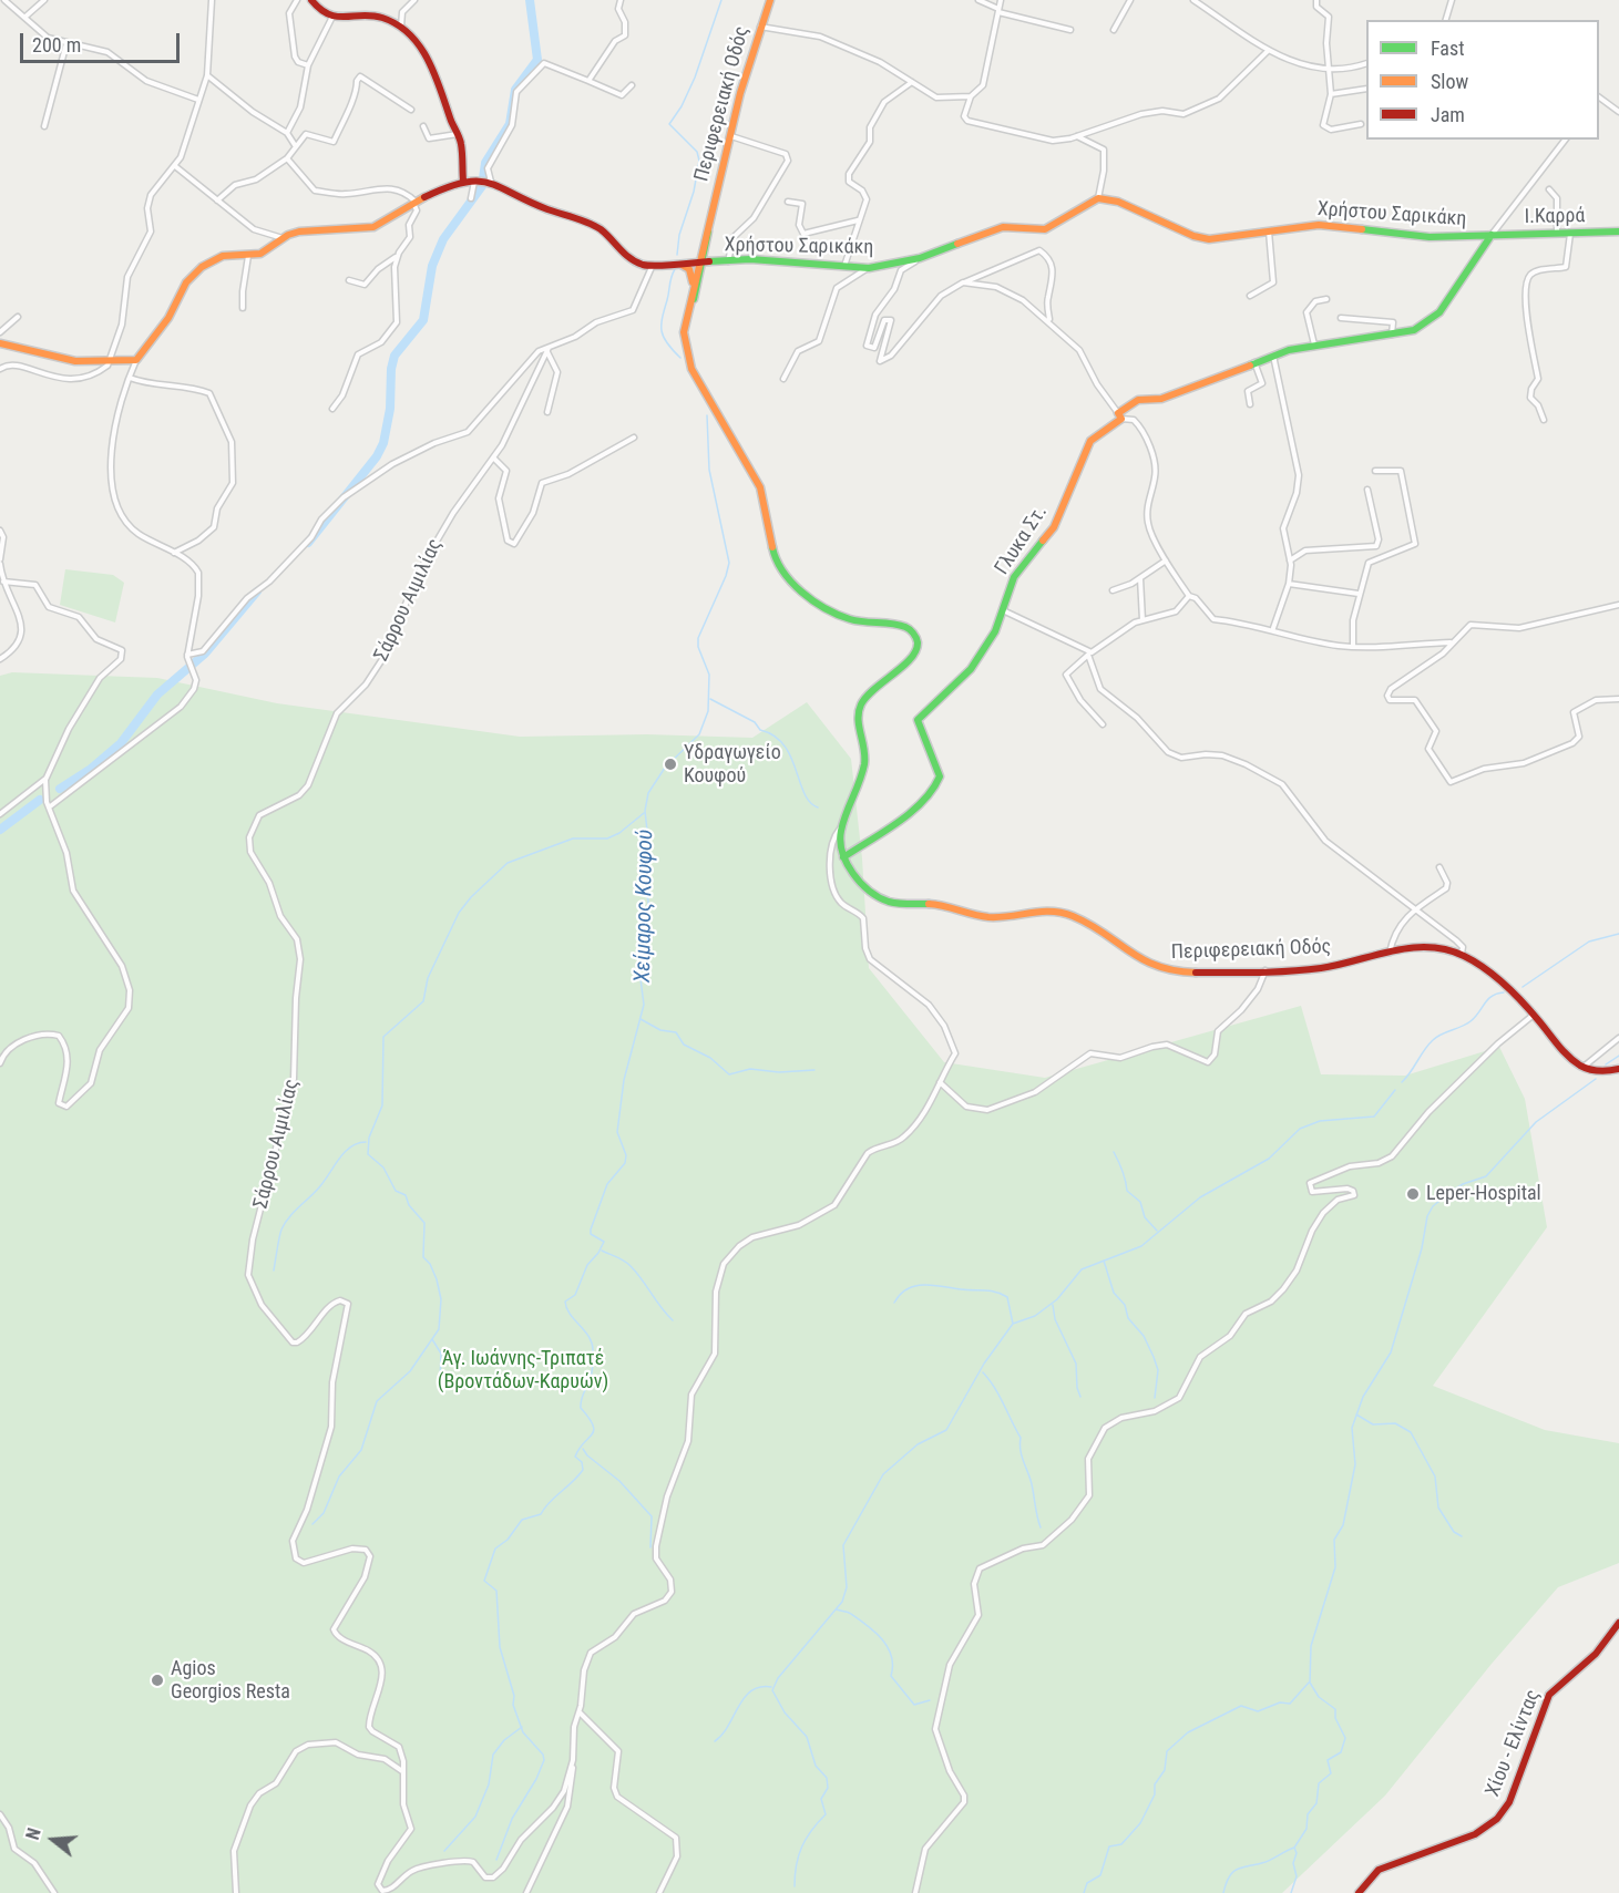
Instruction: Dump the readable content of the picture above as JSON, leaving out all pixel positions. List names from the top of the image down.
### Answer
{
  "streets": {
    "main road": [
      "Περιφερειακή Οδός",
      "Χρήστου Σαρικάκη",
      "Ι.Καρρά",
      "Γλυκα Στ.",
      "Χίου - Ελίντας"
    ],
    "street": ["Σάρρου Αιμιλίας"]
  },
  "crossings": [
    ["Περιφερειακή Οδός", "Χρήστου Σαρικάκη"],
    ["Περιφερειακή Οδός", "Γλυκα Στ."],
    ["Χρήστου Σαρικάκη", "Ι.Καρρά"],
    ["Χρήστου Σαρικάκη", "Γλυκα Στ."],
    ["Ι.Καρρά", "Γλυκα Στ."]
  ],
  "water": ["Χείμαρος Κουφού"],
  "parks": ["Άγ. Ιωάννης-Τριπατέ (Βροντάδων-Καρυών)"],
  "places": ["Υδραγωγείο Κουφού", "Leper-Hospital", "Agios Georgios Resta"],
  "legend": ["Fast", "Slow", "Jam"],
  "scale_bar": "200 m",
  "north": "left"
}
